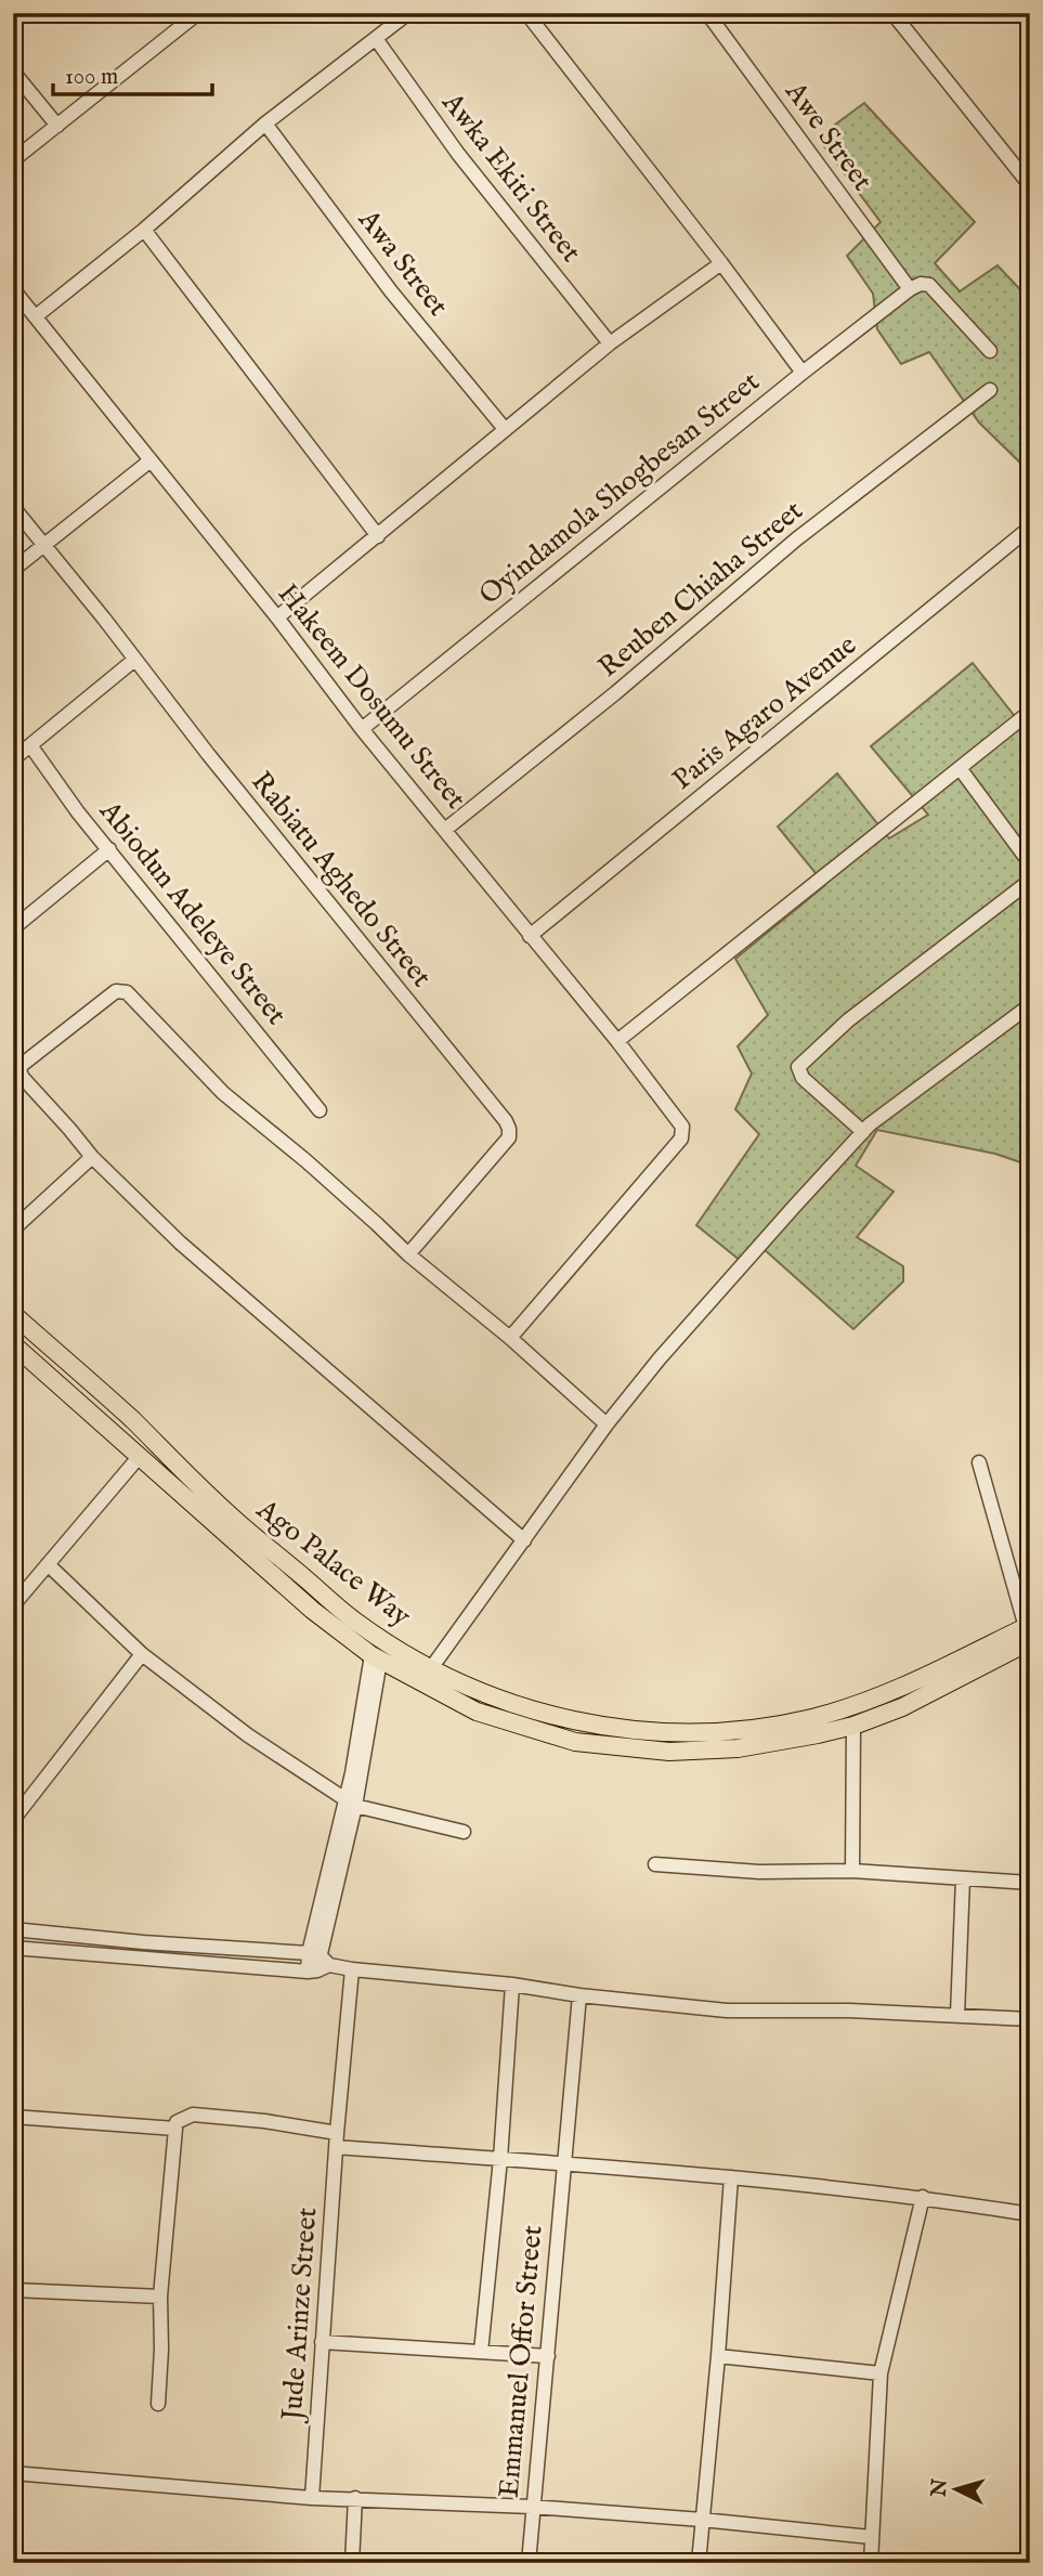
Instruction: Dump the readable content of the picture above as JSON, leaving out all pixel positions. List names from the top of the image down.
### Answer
{
  "streets": {
    "main road": ["Ago Palace Way"],
    "street": [
      "Awe Street",
      "Awka Ekiti Street",
      "Awa Street",
      "Oyindamola Shogbesan Street",
      "Reuben Chiaha Street",
      "Hakeem Dosumu Street",
      "Paris Agaro Avenue",
      "Rabiatu Aghedo Street",
      "Abiodun Adeleye Street",
      "Jude Arinze Street",
      "Emmanuel Offor Street"
    ]
  },
  "crossings": [
    ["Awe Street", "Oyindamola Shogbesan Street"],
    ["Oyindamola Shogbesan Street", "Hakeem Dosumu Street"],
    ["Reuben Chiaha Street", "Hakeem Dosumu Street"],
    ["Hakeem Dosumu Street", "Paris Agaro Avenue"]
  ],
  "scale_bar": "100 m",
  "north": "left"
}
